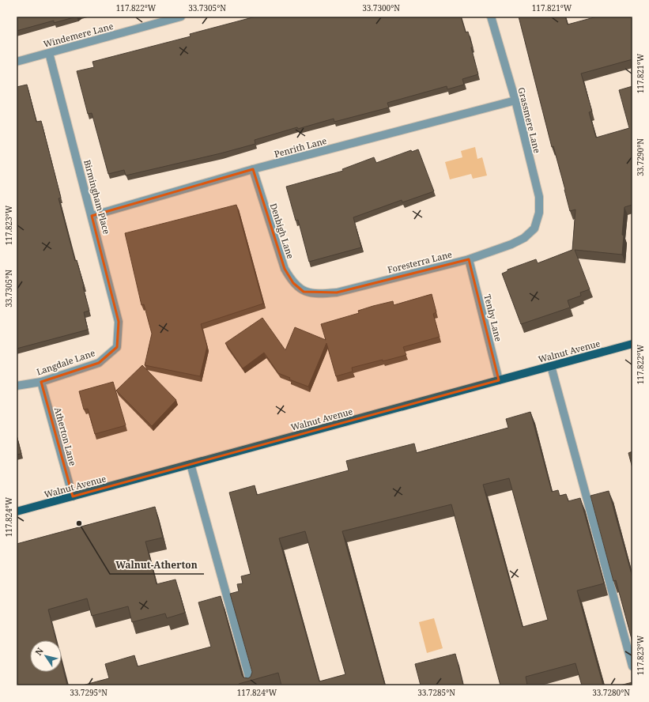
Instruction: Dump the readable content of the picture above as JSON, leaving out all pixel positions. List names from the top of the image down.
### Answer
{
  "streets": {
    "main road": ["Walnut Avenue"],
    "street": [
      "Windemere Lane",
      "Grassmere Lane",
      "Penrith Lane",
      "Birmingham Place",
      "Denbigh Lane",
      "Foresterra Lane",
      "Tenby Lane",
      "Langdale Lane",
      "Atherton Lane"
    ]
  },
  "crossings": [
    ["Windemere Lane", "Birmingham Place"],
    ["Grassmere Lane", "Penrith Lane"],
    ["Grassmere Lane", "Foresterra Lane"],
    ["Penrith Lane", "Birmingham Place"],
    ["Penrith Lane", "Denbigh Lane"],
    ["Birmingham Place", "Langdale Lane"],
    ["Denbigh Lane", "Foresterra Lane"],
    ["Foresterra Lane", "Tenby Lane"],
    ["Tenby Lane", "Walnut Avenue"],
    ["Walnut Avenue", "Atherton Lane"],
    ["Langdale Lane", "Atherton Lane"]
  ],
  "places": ["Walnut-Atherton"],
  "north": "top left",
  "coordinates": [
    "117.822°W",
    "33.7305°N",
    "33.7300°N",
    "117.821°W",
    "33.7290°N",
    "117.823°W",
    "117.824°W",
    "33.7295°N",
    "33.7285°N",
    "33.7280°N"
  ]
}
